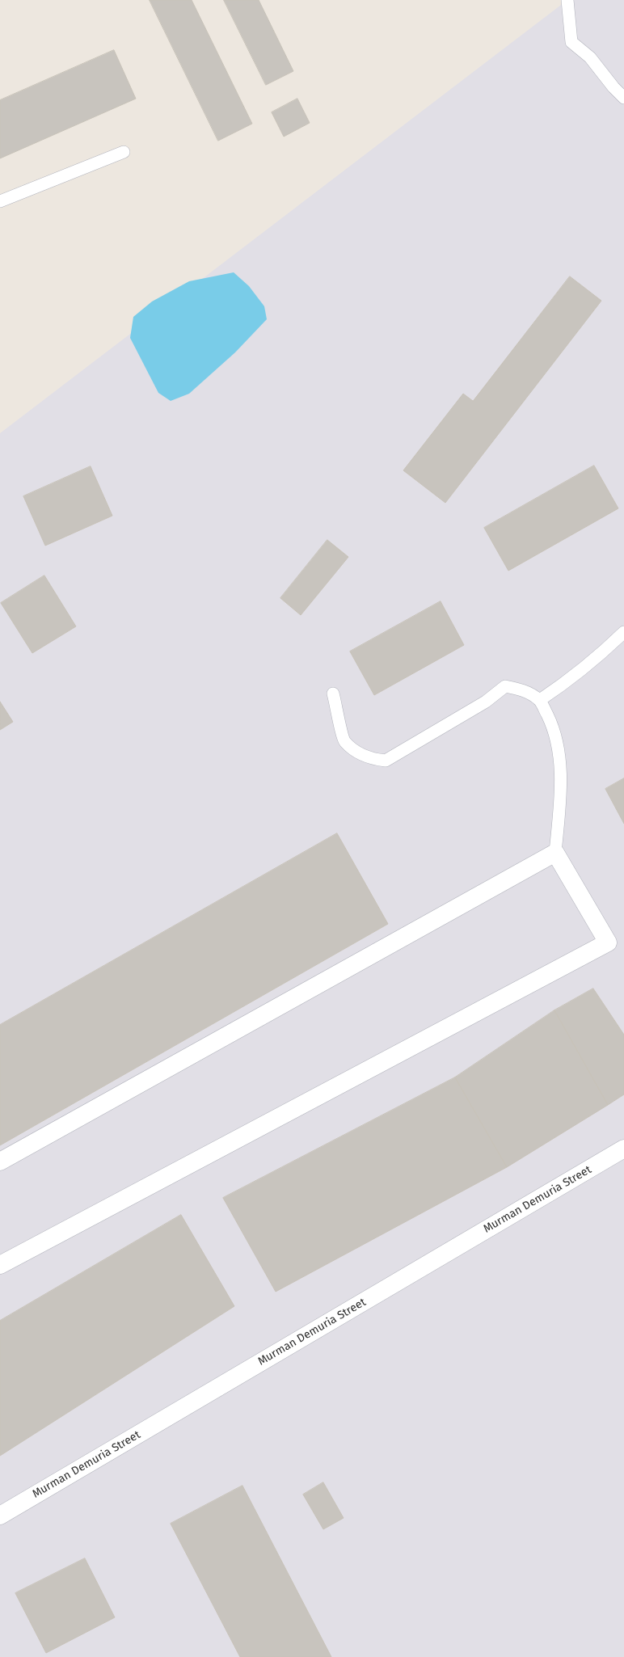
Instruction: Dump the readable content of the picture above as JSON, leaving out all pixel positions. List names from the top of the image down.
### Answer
{
  "streets": {
    "street": ["Murman Demuria Street"]
  }
}
